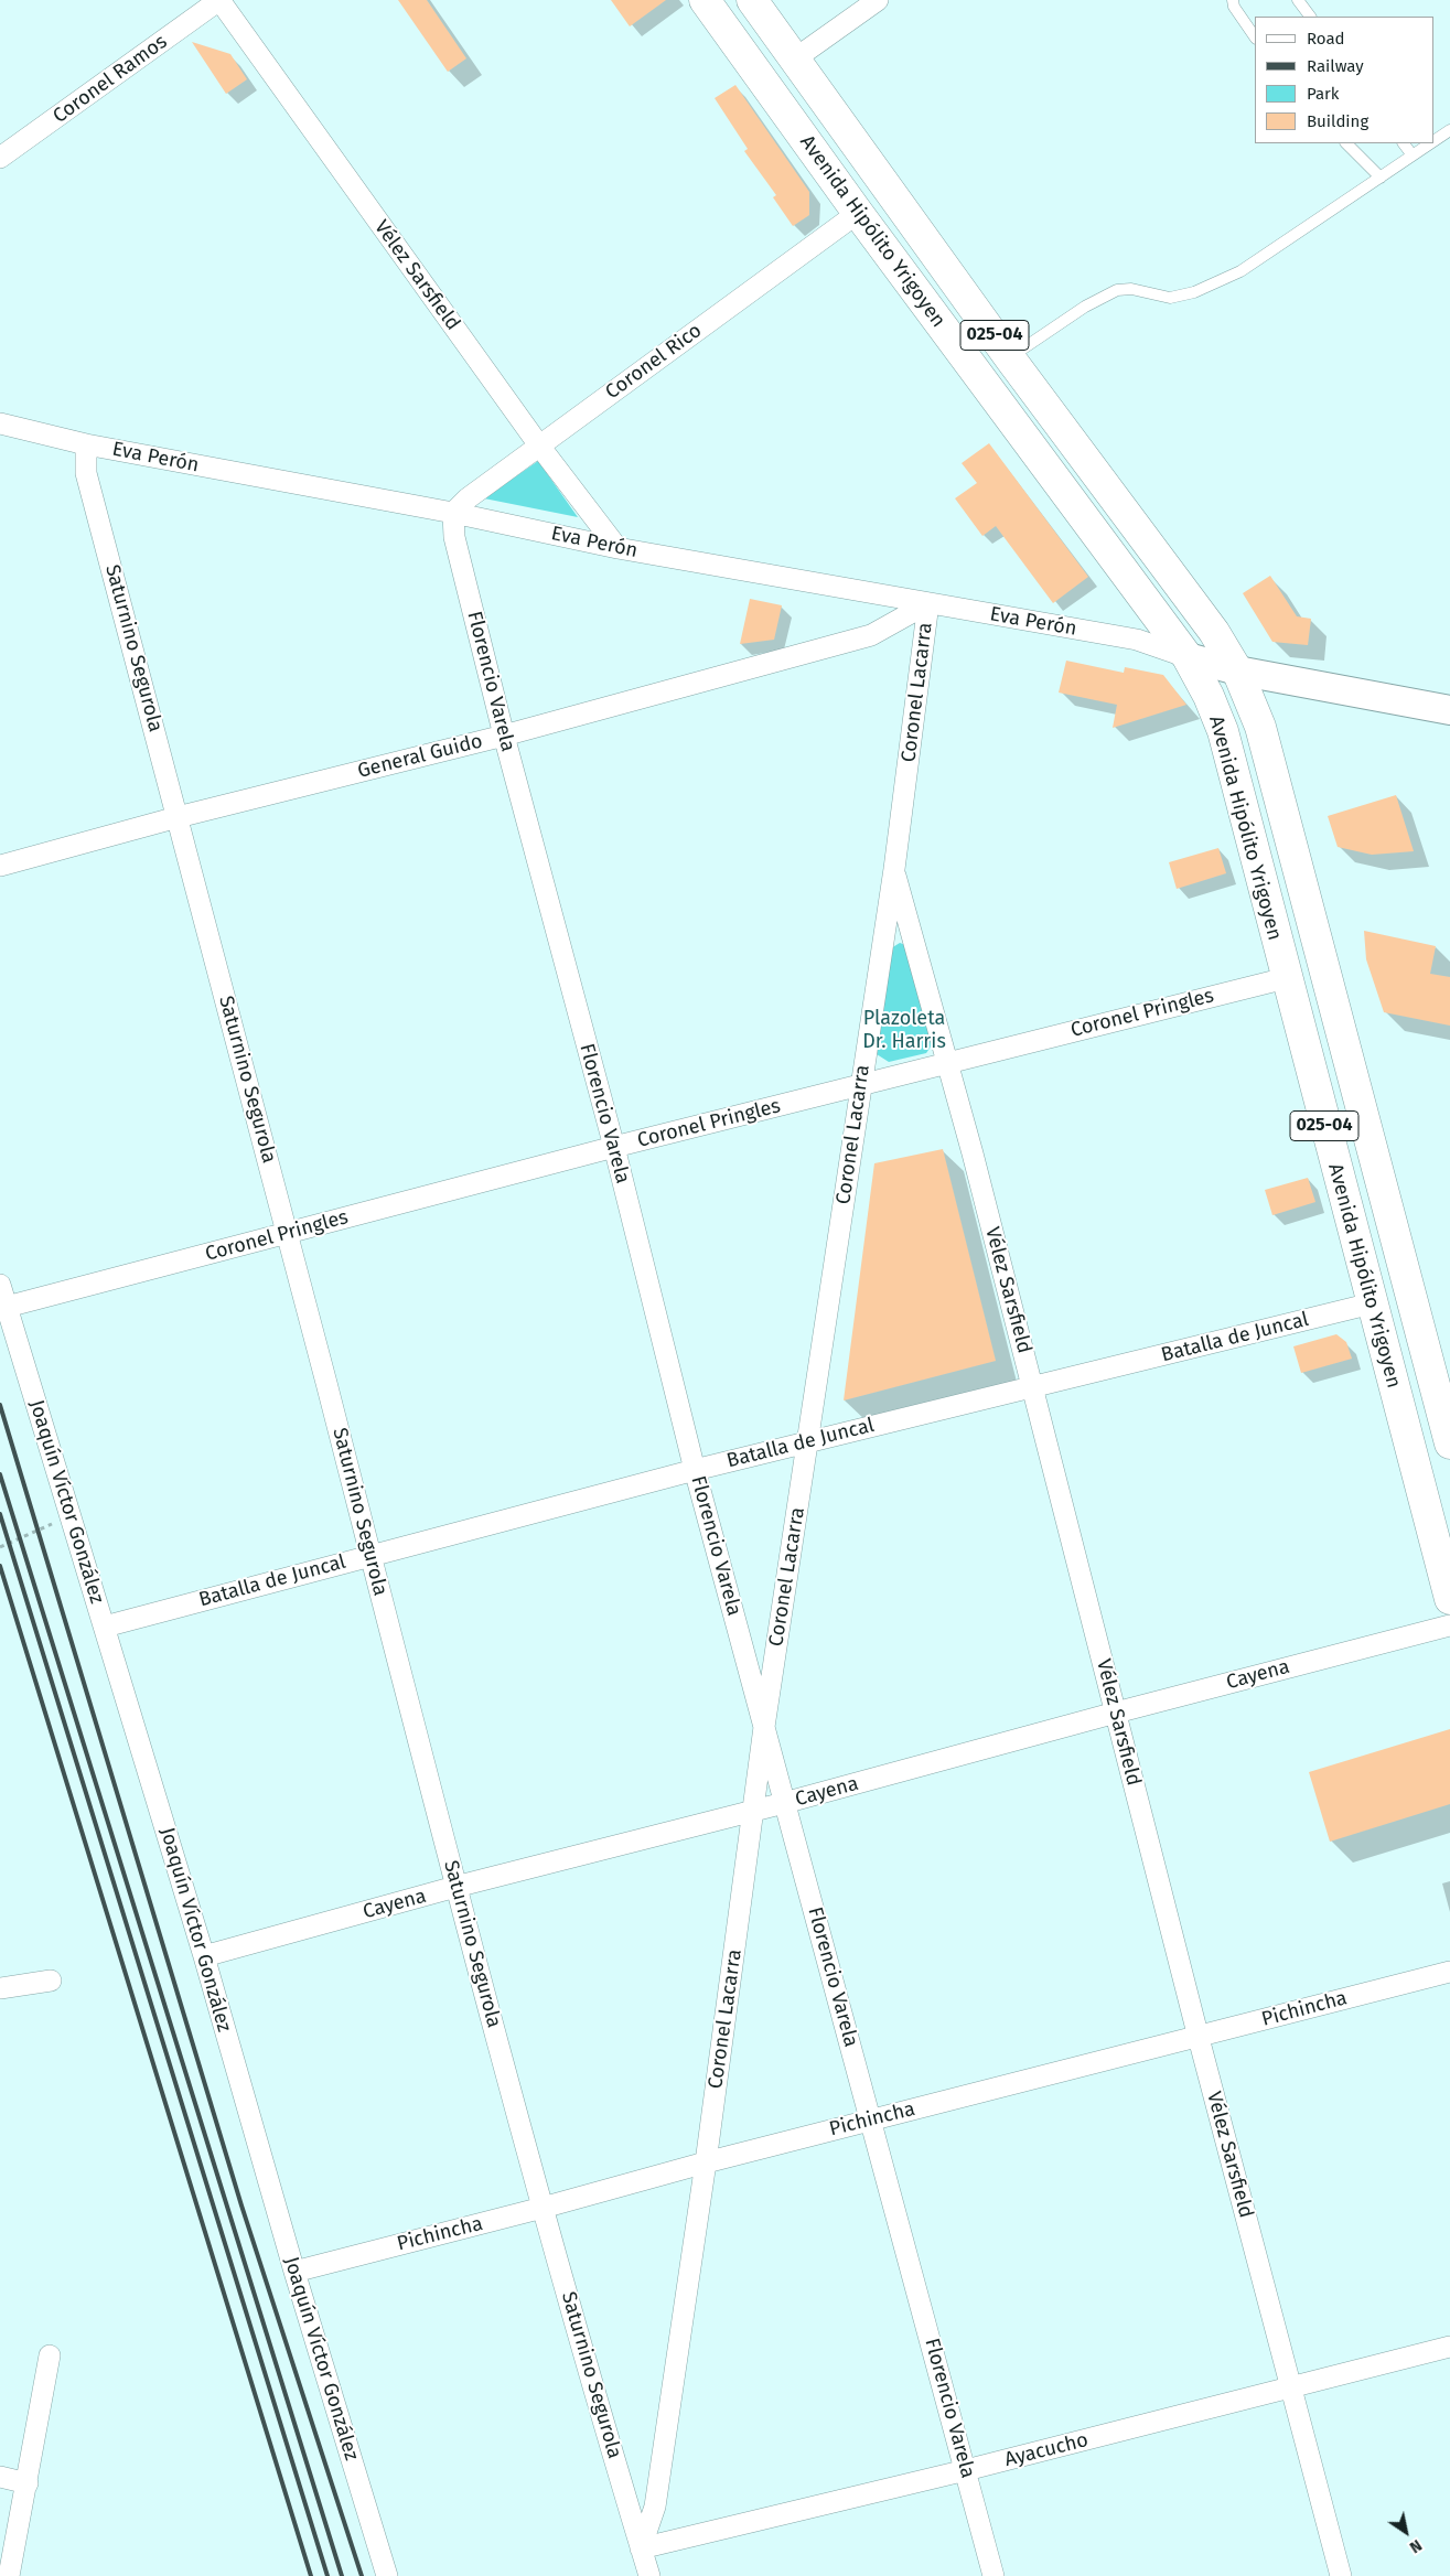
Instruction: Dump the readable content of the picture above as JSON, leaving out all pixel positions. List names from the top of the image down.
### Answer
{
  "streets": {
    "main road": ["Avenida Hipólito Yrigoyen", "025-04"],
    "street": [
      "Coronel Ramos",
      "Vélez Sarsfield",
      "Coronel Rico",
      "Eva Perón",
      "Saturnino Segurola",
      "Florencio Varela",
      "Coronel Lacarra",
      "General Guido",
      "Coronel Pringles",
      "Batalla de Juncal",
      "Joaquín Víctor González",
      "Cayena",
      "Pichincha",
      "Ayacucho"
    ]
  },
  "crossings": [
    ["Coronel Ramos", "Vélez Sarsfield"],
    ["Avenida Hipólito Yrigoyen", "Coronel Rico"],
    ["Avenida Hipólito Yrigoyen", "Eva Perón"],
    ["Avenida Hipólito Yrigoyen", "Coronel Pringles"],
    ["Avenida Hipólito Yrigoyen", "Batalla de Juncal"],
    ["Vélez Sarsfield", "Coronel Rico"],
    ["Vélez Sarsfield", "Eva Perón"],
    ["Vélez Sarsfield", "Coronel Lacarra"],
    ["Vélez Sarsfield", "Coronel Pringles"],
    ["Vélez Sarsfield", "Batalla de Juncal"],
    ["Vélez Sarsfield", "Cayena"],
    ["Vélez Sarsfield", "Pichincha"],
    ["Vélez Sarsfield", "Ayacucho"],
    ["Coronel Rico", "Eva Perón"],
    ["Coronel Rico", "Florencio Varela"],
    ["Eva Perón", "Saturnino Segurola"],
    ["Eva Perón", "Florencio Varela"],
    ["Eva Perón", "Coronel Lacarra"],
    ["Eva Perón", "General Guido"],
    ["Saturnino Segurola", "Coronel Lacarra"],
    ["Saturnino Segurola", "General Guido"],
    ["Saturnino Segurola", "Coronel Pringles"],
    ["Saturnino Segurola", "Batalla de Juncal"],
    ["Saturnino Segurola", "Cayena"],
    ["Saturnino Segurola", "Pichincha"],
    ["Saturnino Segurola", "Ayacucho"],
    ["Florencio Varela", "Coronel Lacarra"],
    ["Florencio Varela", "General Guido"],
    ["Florencio Varela", "Coronel Pringles"],
    ["Florencio Varela", "Batalla de Juncal"],
    ["Florencio Varela", "Cayena"],
    ["Florencio Varela", "Pichincha"],
    ["Florencio Varela", "Ayacucho"],
    ["Coronel Lacarra", "General Guido"],
    ["Coronel Lacarra", "Coronel Pringles"],
    ["Coronel Lacarra", "Batalla de Juncal"],
    ["Coronel Lacarra", "Cayena"],
    ["Coronel Lacarra", "Pichincha"],
    ["Coronel Lacarra", "Ayacucho"],
    ["Coronel Pringles", "Joaquín Víctor González"],
    ["Batalla de Juncal", "Joaquín Víctor González"],
    ["Joaquín Víctor González", "Cayena"],
    ["Joaquín Víctor González", "Pichincha"]
  ],
  "parks": ["Plazoleta Dr. Harris"],
  "legend": [
    "Road",
    "Railway",
    "Park",
    "Building"
  ],
  "north": "bottom right"
}
